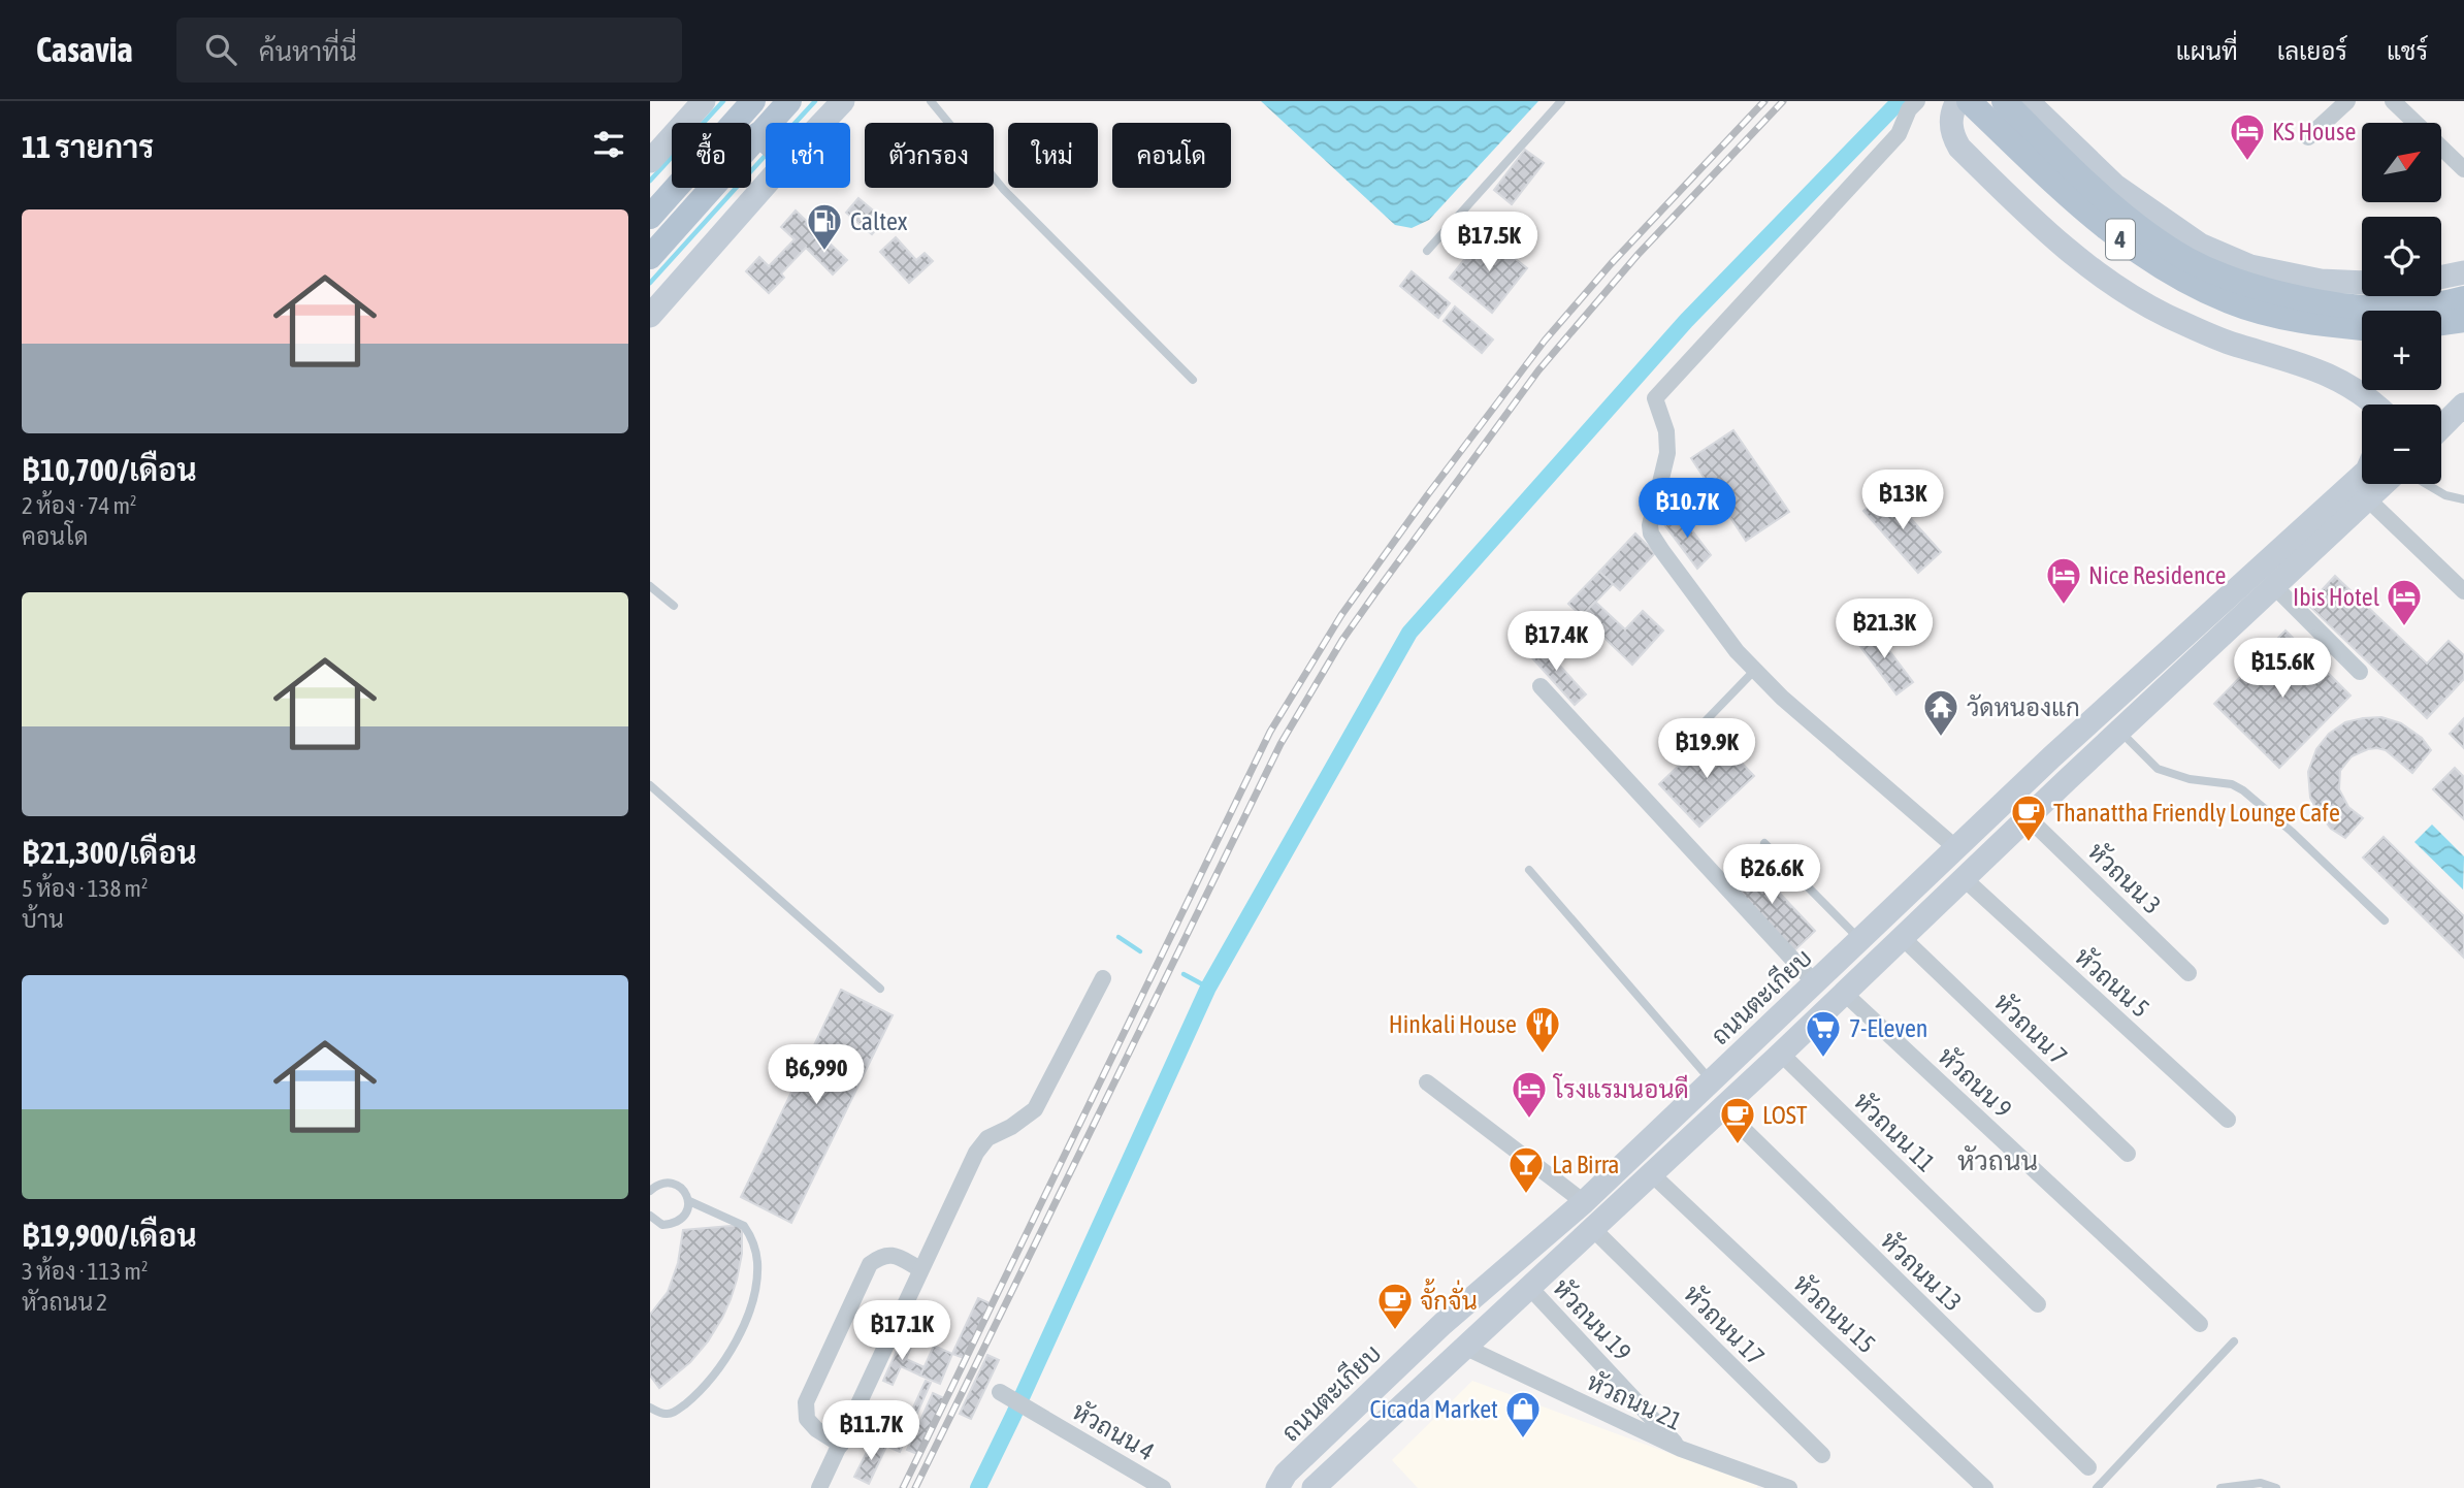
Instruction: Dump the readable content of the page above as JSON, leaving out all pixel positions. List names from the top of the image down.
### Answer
{
  "streets": {
    "main road": ["4"],
    "street": [
      "หัวถนน 3",
      "หัวถนน 5",
      "ถนนตะเกียบ",
      "หัวถนน 7",
      "หัวถนน 9",
      "หัวถนน 11",
      "หัวถนน 13",
      "หัวถนน 15",
      "หัวถนน 19",
      "หัวถนน 17",
      "หัวถนน 21",
      "หัวถนน 4"
    ]
  },
  "crossings": [
    ["หัวถนน 19", "หัวถนน 21"]
  ],
  "districts": ["หัวถนน"],
  "places": {
    "hotel": [
      "KS House",
      "Nice Residence",
      "Ibis Hotel",
      "โรงแรมนอนดี"
    ],
    "fuel station": ["Caltex"],
    "temple": ["วัดหนองแก"],
    "cafe": ["Thanattha Friendly Lounge Cafe", "LOST", "จั้กจั่น"],
    "restaurant": ["Hinkali House"],
    "supermarket": ["7-Eleven"],
    "bar": ["La Birra"],
    "shop": ["Cicada Market"]
  },
  "north": "top right",
  "page": {
    "header": "Casavia",
    "search": "ค้นหาที่นี่",
    "nav": ["แผนที่", "เลเยอร์", "แชร์"],
    "heading": "11 รายการ",
    "map_buttons": ["+", "−"],
    "chip": [
      "ซื้อ",
      "เช่า",
      "ตัวกรอง",
      "ใหม่",
      "คอนโด"
    ],
    "list": [
      {
        "name": "฿10,700/เดือน",
        "note": "2 ห้อง · 74 m² · คอนโด"
      },
      {
        "name": "฿21,300/เดือน",
        "note": "5 ห้อง · 138 m² · บ้าน"
      },
      {
        "name": "฿19,900/เดือน",
        "note": "3 ห้อง · 113 m² · หัวถนน 2"
      }
    ],
    "price": [
      "฿17.5K",
      "฿13K",
      "฿10.7K",
      "฿21.3K",
      "฿17.4K",
      "฿15.6K",
      "฿19.9K",
      "฿26.6K",
      "฿6,990",
      "฿17.1K",
      "฿11.7K"
    ]
  }
}
